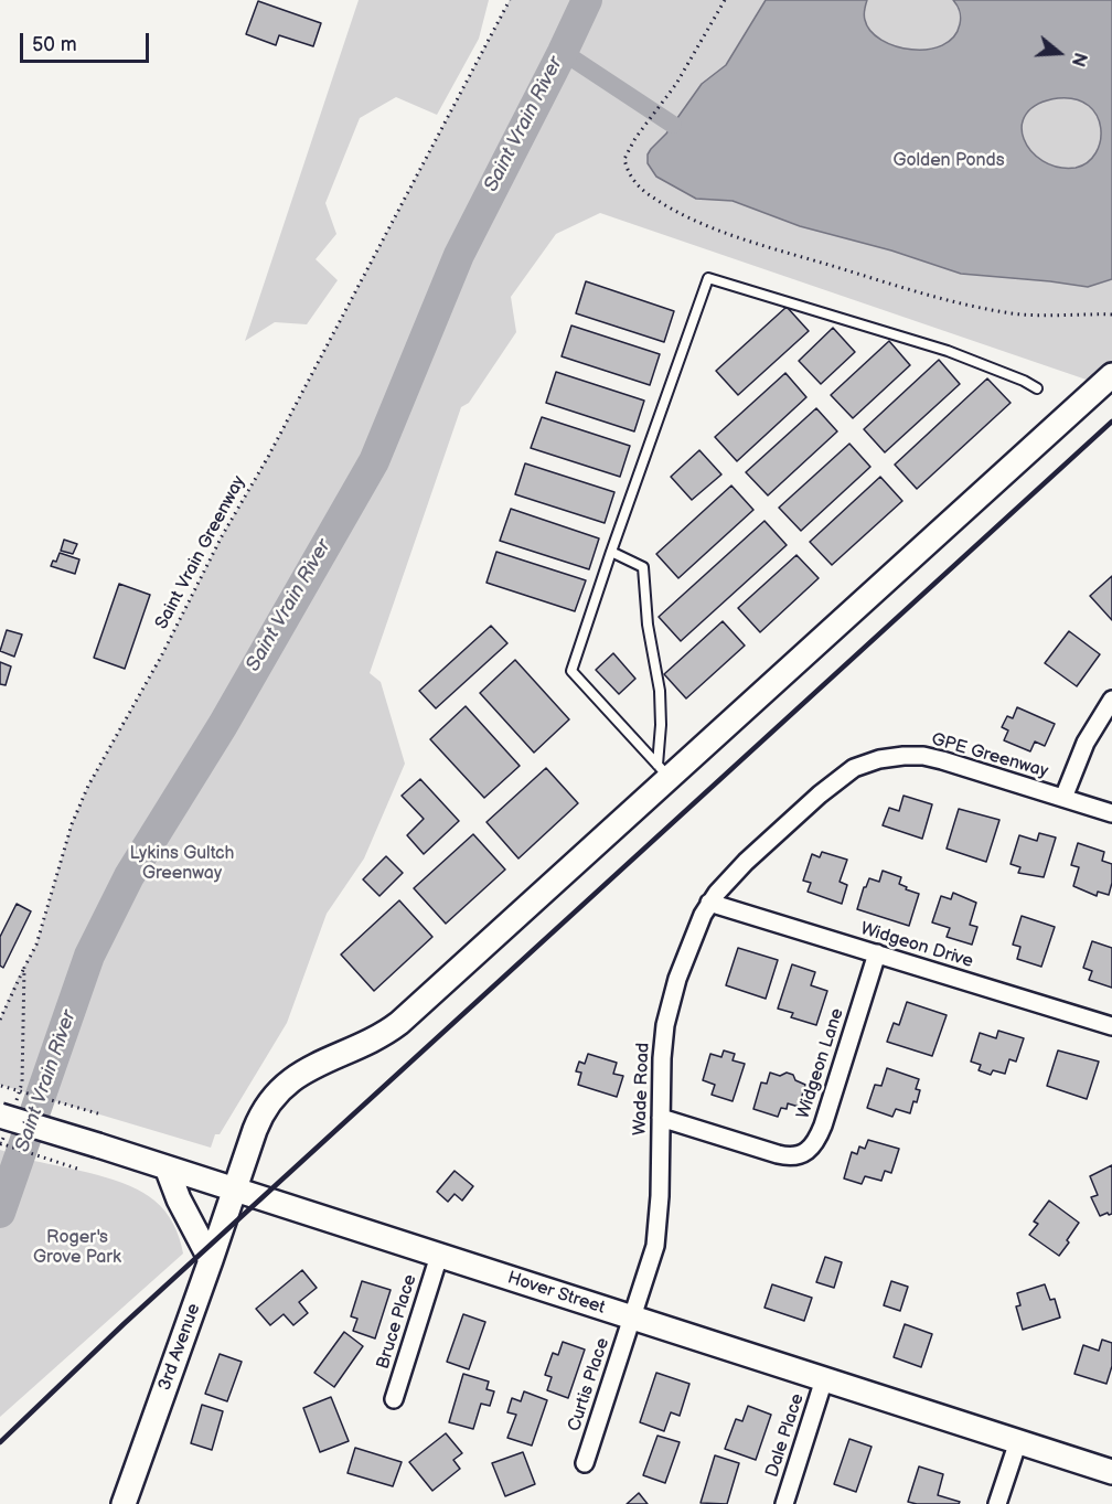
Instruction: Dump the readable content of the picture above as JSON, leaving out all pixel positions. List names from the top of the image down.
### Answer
{
  "streets": {
    "street": [
      "GPE Greenway",
      "Widgeon Drive",
      "Widgeon Lane",
      "Wade Road",
      "Hover Street",
      "Bruce Place",
      "3rd Avenue",
      "Curtis Place",
      "Dale Place"
    ],
    "path": ["Saint Vrain Greenway"]
  },
  "crossings": [
    ["Saint Vrain Greenway", "Hover Street"],
    ["GPE Greenway", "Widgeon Drive"],
    ["GPE Greenway", "Wade Road"],
    ["Widgeon Drive", "Widgeon Lane"],
    ["Widgeon Drive", "Wade Road"],
    ["Widgeon Lane", "Wade Road"],
    ["Wade Road", "Hover Street"],
    ["Wade Road", "Curtis Place"],
    ["Hover Street", "Bruce Place"],
    ["Hover Street", "3rd Avenue"],
    ["Hover Street", "Curtis Place"],
    ["Hover Street", "Dale Place"]
  ],
  "water": ["Saint Vrain River"],
  "parks": ["Golden Ponds", "Lykins Gultch Greenway", "Roger's Grove Park"],
  "scale_bar": "50 m",
  "north": "right"
}
